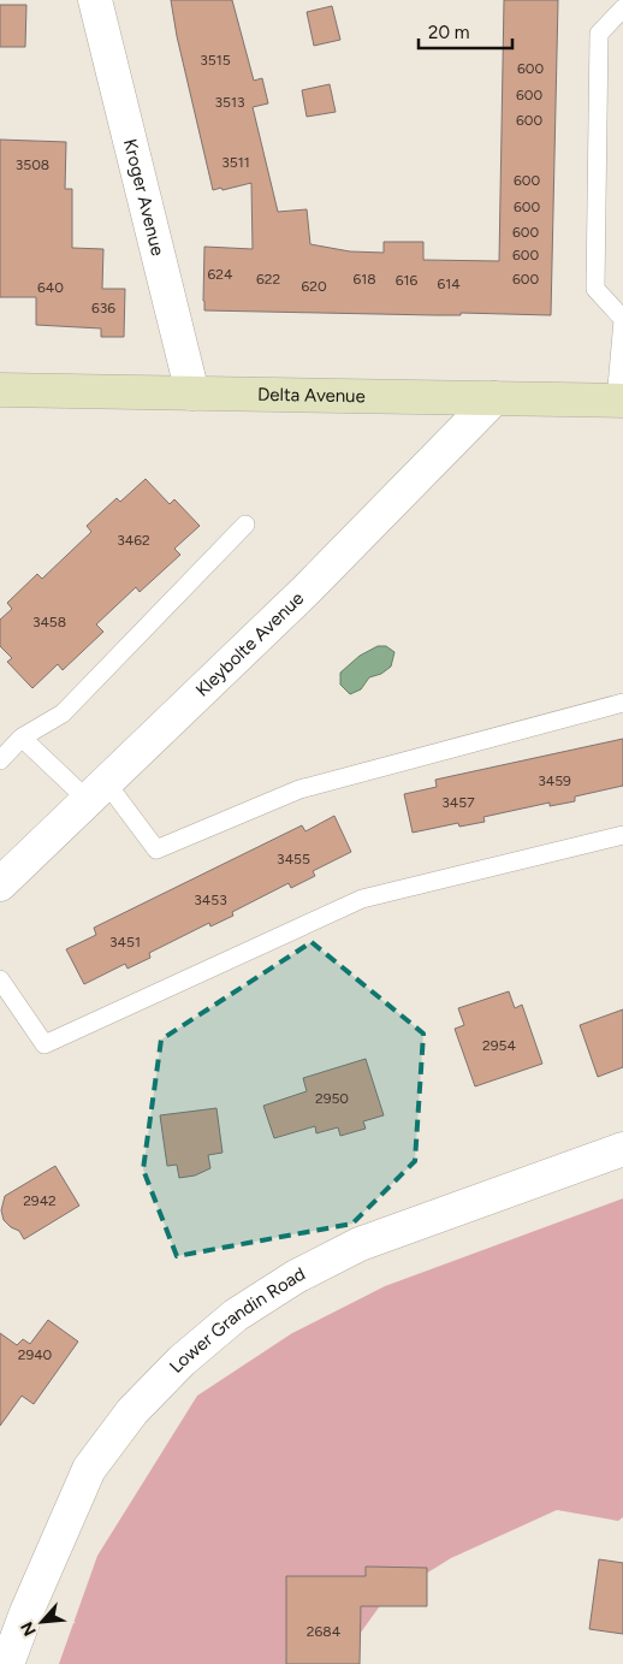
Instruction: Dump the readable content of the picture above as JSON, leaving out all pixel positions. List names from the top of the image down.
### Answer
{
  "streets": {
    "main road": ["Delta Avenue"],
    "street": ["Kroger Avenue", "Kleybolte Avenue", "Lower Grandin Road"]
  },
  "crossings": [
    ["Kroger Avenue", "Delta Avenue"],
    ["Delta Avenue", "Kleybolte Avenue"]
  ],
  "house_numbers": [
    "3515",
    "600",
    "600",
    "3513",
    "600",
    "3511",
    "3508",
    "600",
    "600",
    "600",
    "600",
    "624",
    "622",
    "618",
    "600",
    "616",
    "614",
    "620",
    "640",
    "636",
    "3462",
    "3458",
    "3459",
    "3457",
    "3455",
    "3453",
    "3451",
    "2954",
    "2950",
    "2942",
    "2940",
    "2684"
  ],
  "scale_bar": "20 m",
  "north": "bottom left"
}
